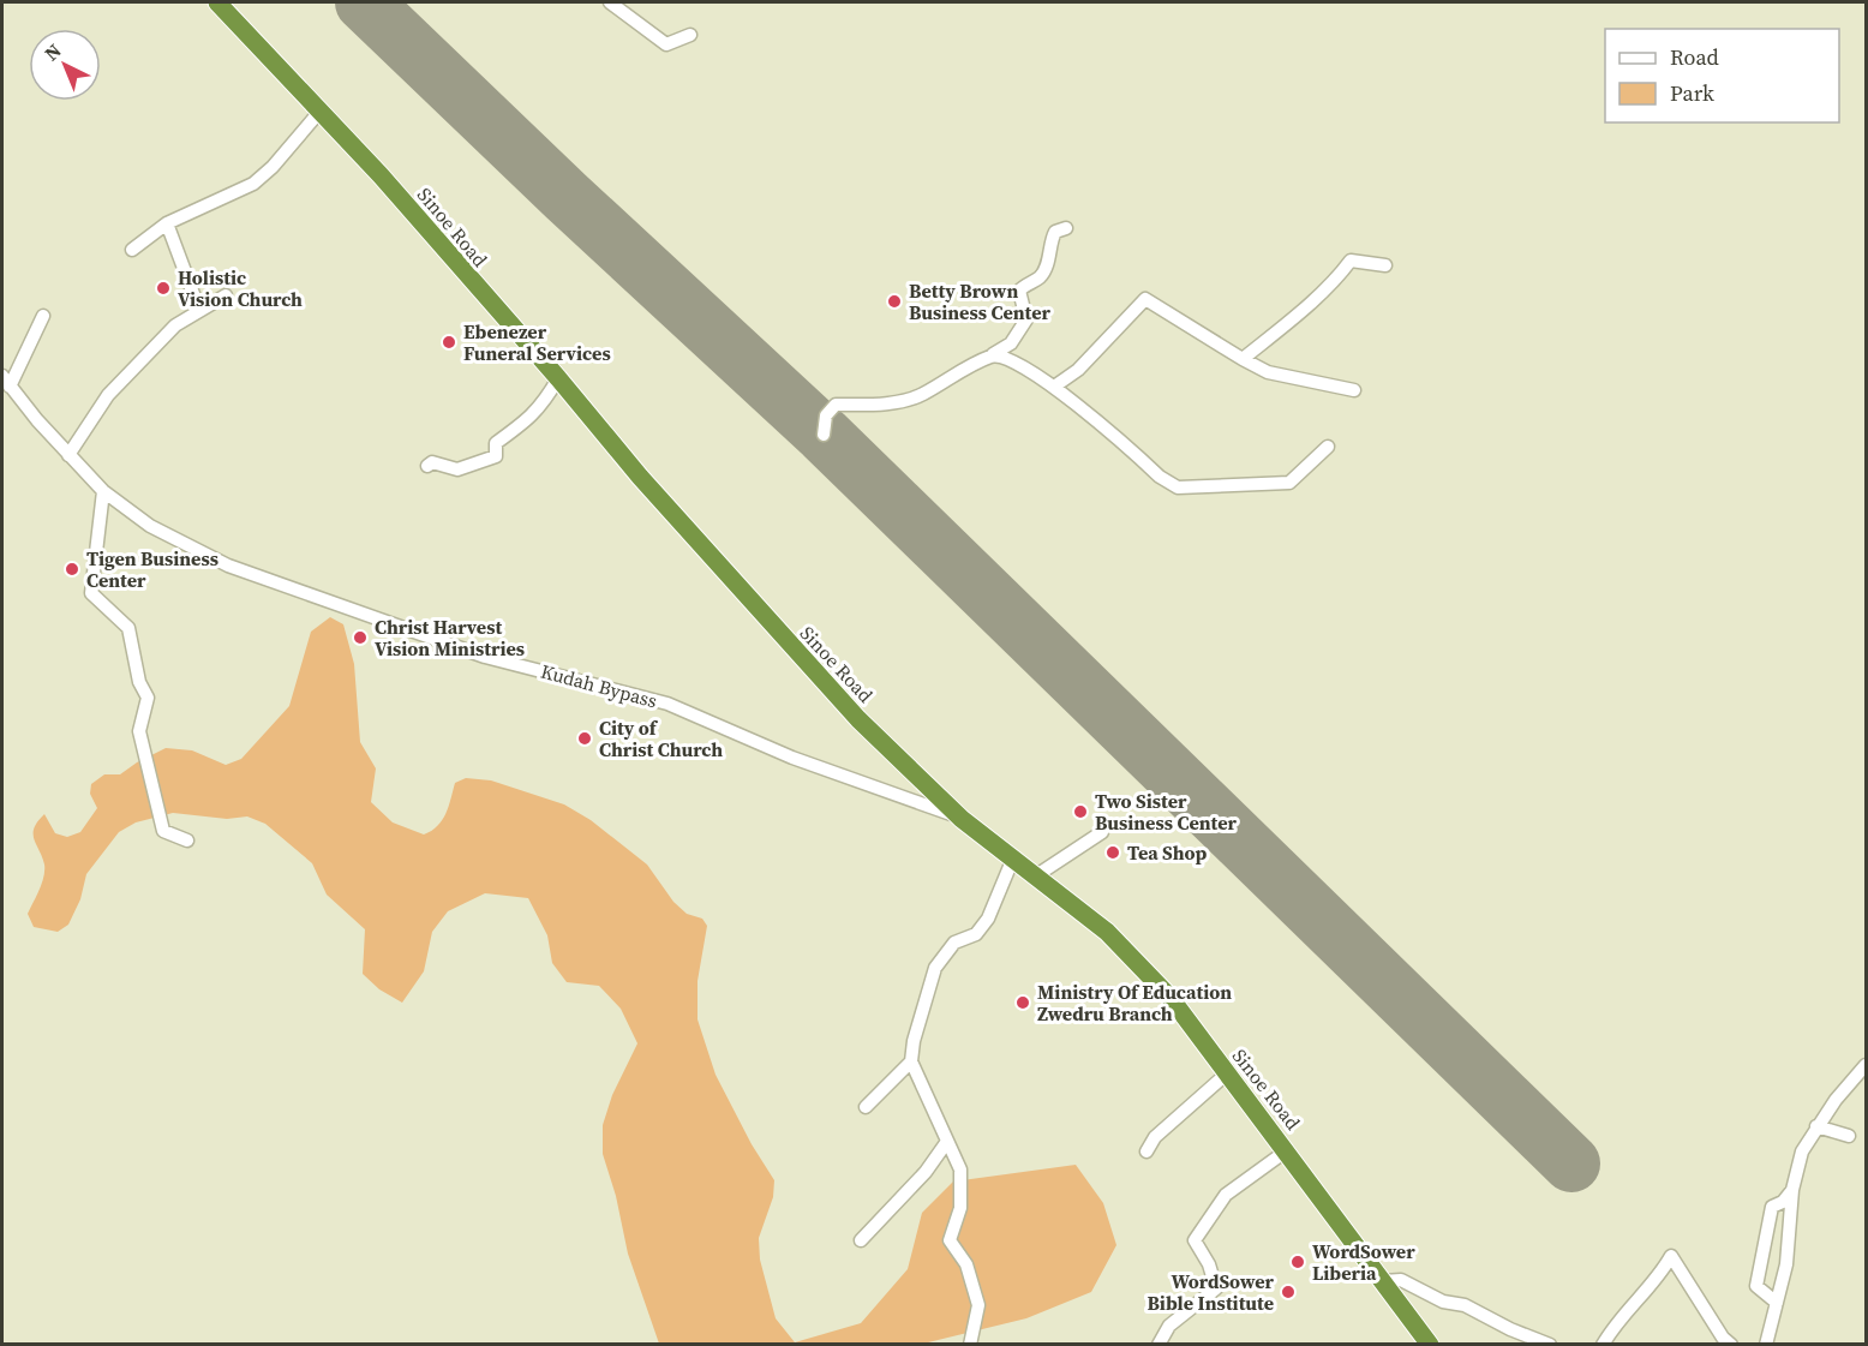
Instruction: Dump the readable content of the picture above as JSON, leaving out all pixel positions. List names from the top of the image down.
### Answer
{
  "streets": {
    "highway": ["Sinoe Road"],
    "street": ["Kudah Bypass"]
  },
  "crossings": [
    ["Sinoe Road", "Kudah Bypass"]
  ],
  "places": [
    "Holistic Vision Church",
    "Betty Brown Business Center",
    "Ebenezer Funeral Services",
    "Tigen Business Center",
    "Christ Harvest Vision Ministries",
    "City of Christ Church",
    "Two Sister Business Center",
    "Tea Shop",
    "Ministry Of Education Zwedru Branch",
    "WordSower Liberia",
    "WordSower Bible Institute"
  ],
  "legend": ["Road", "Park"],
  "north": "top left"
}
